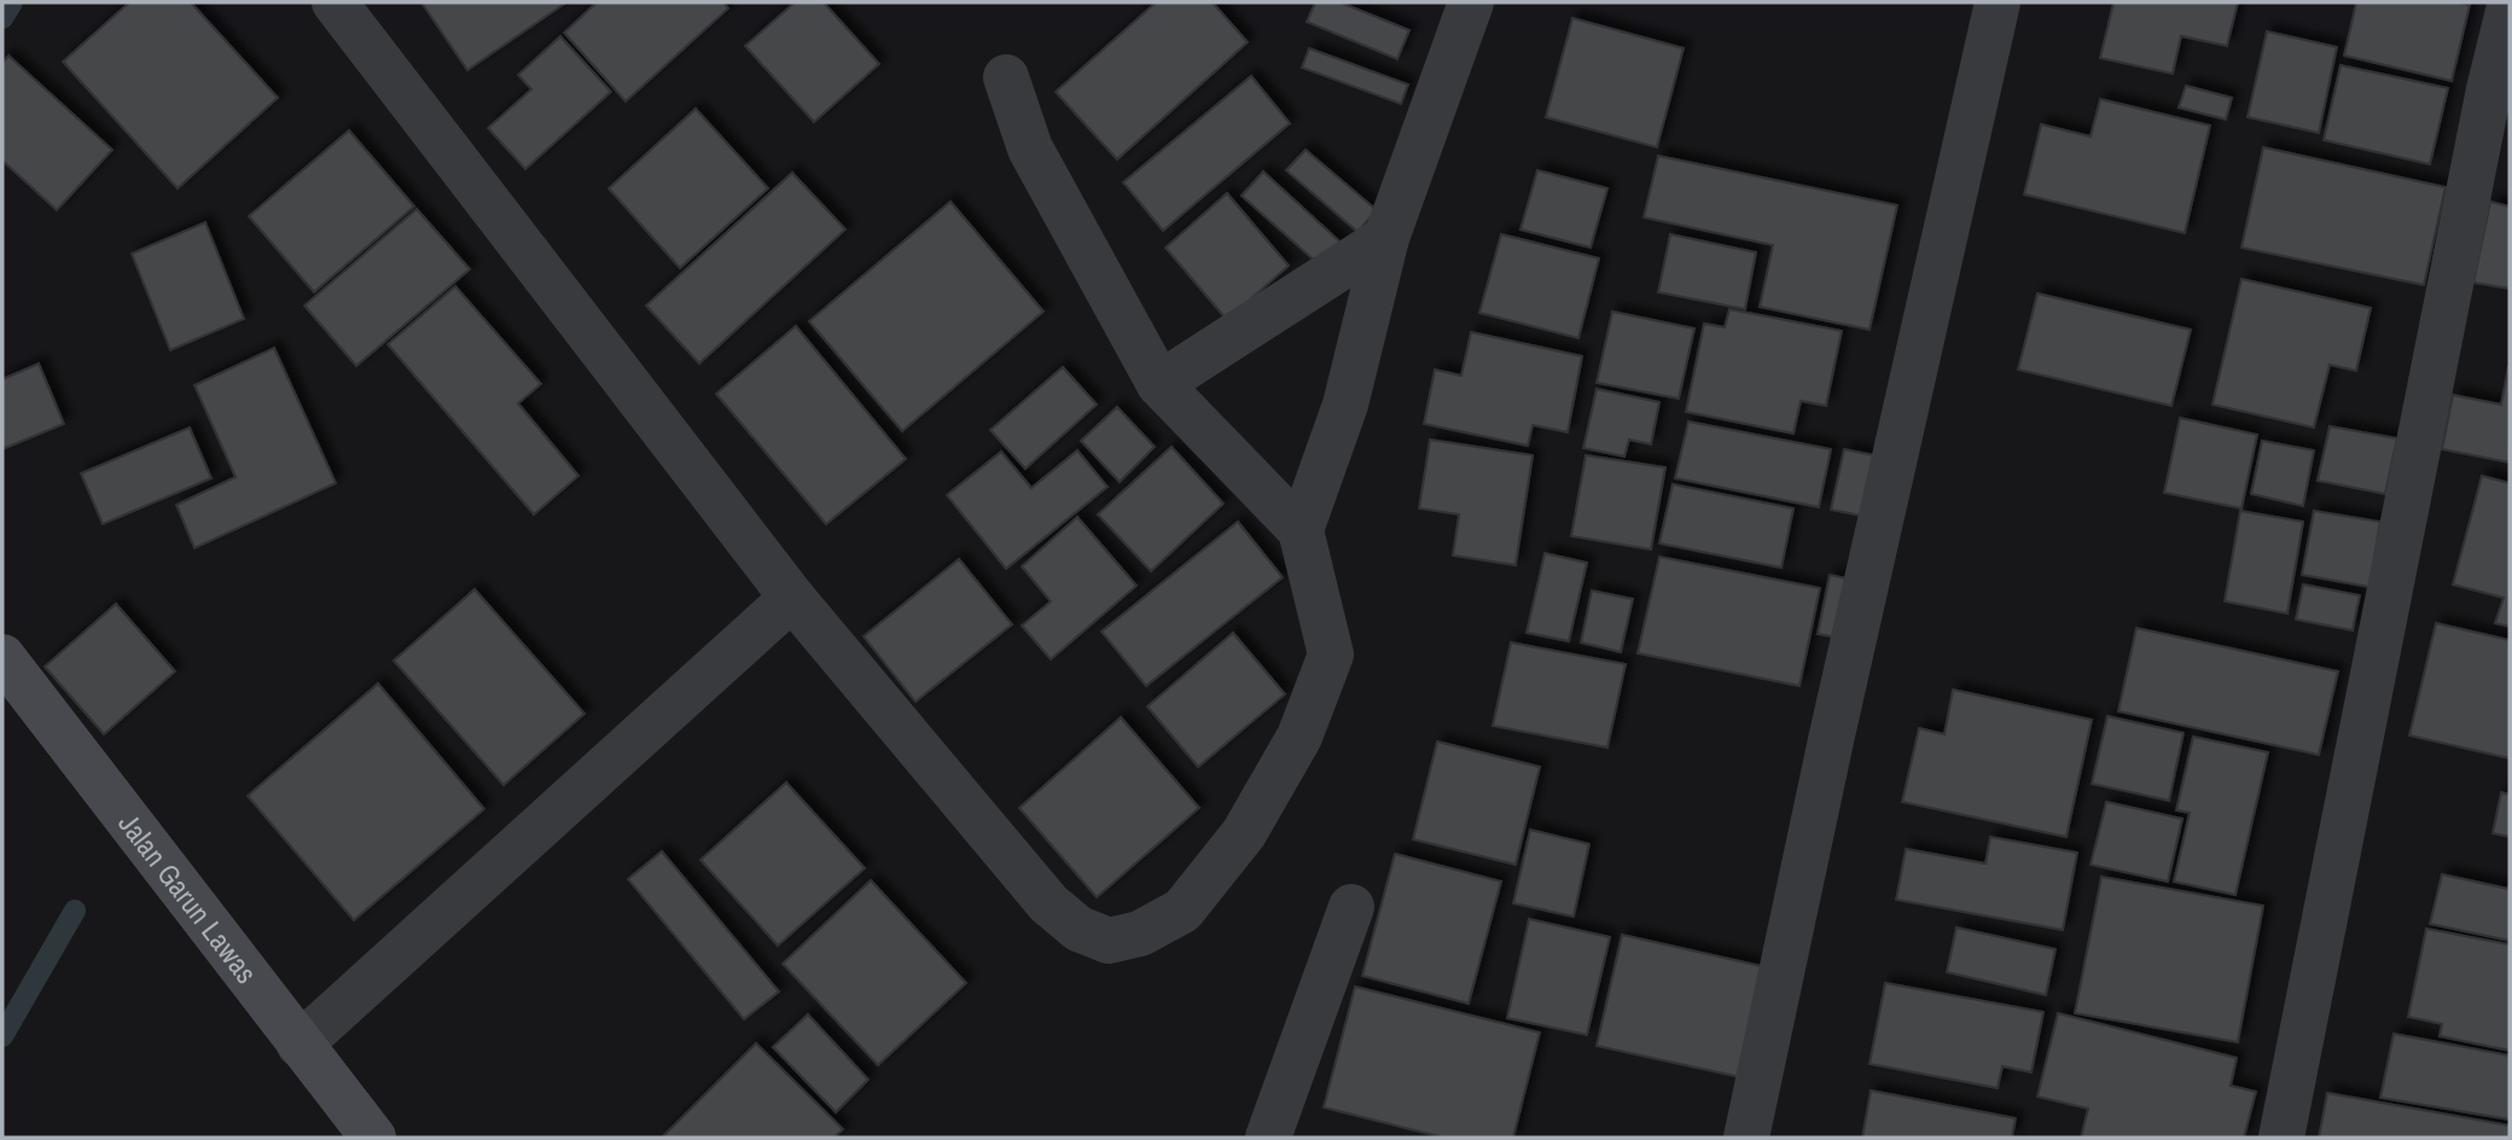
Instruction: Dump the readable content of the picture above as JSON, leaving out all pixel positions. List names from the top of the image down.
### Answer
{
  "streets": {
    "main road": ["Jalan Garun Lawas"]
  }
}
